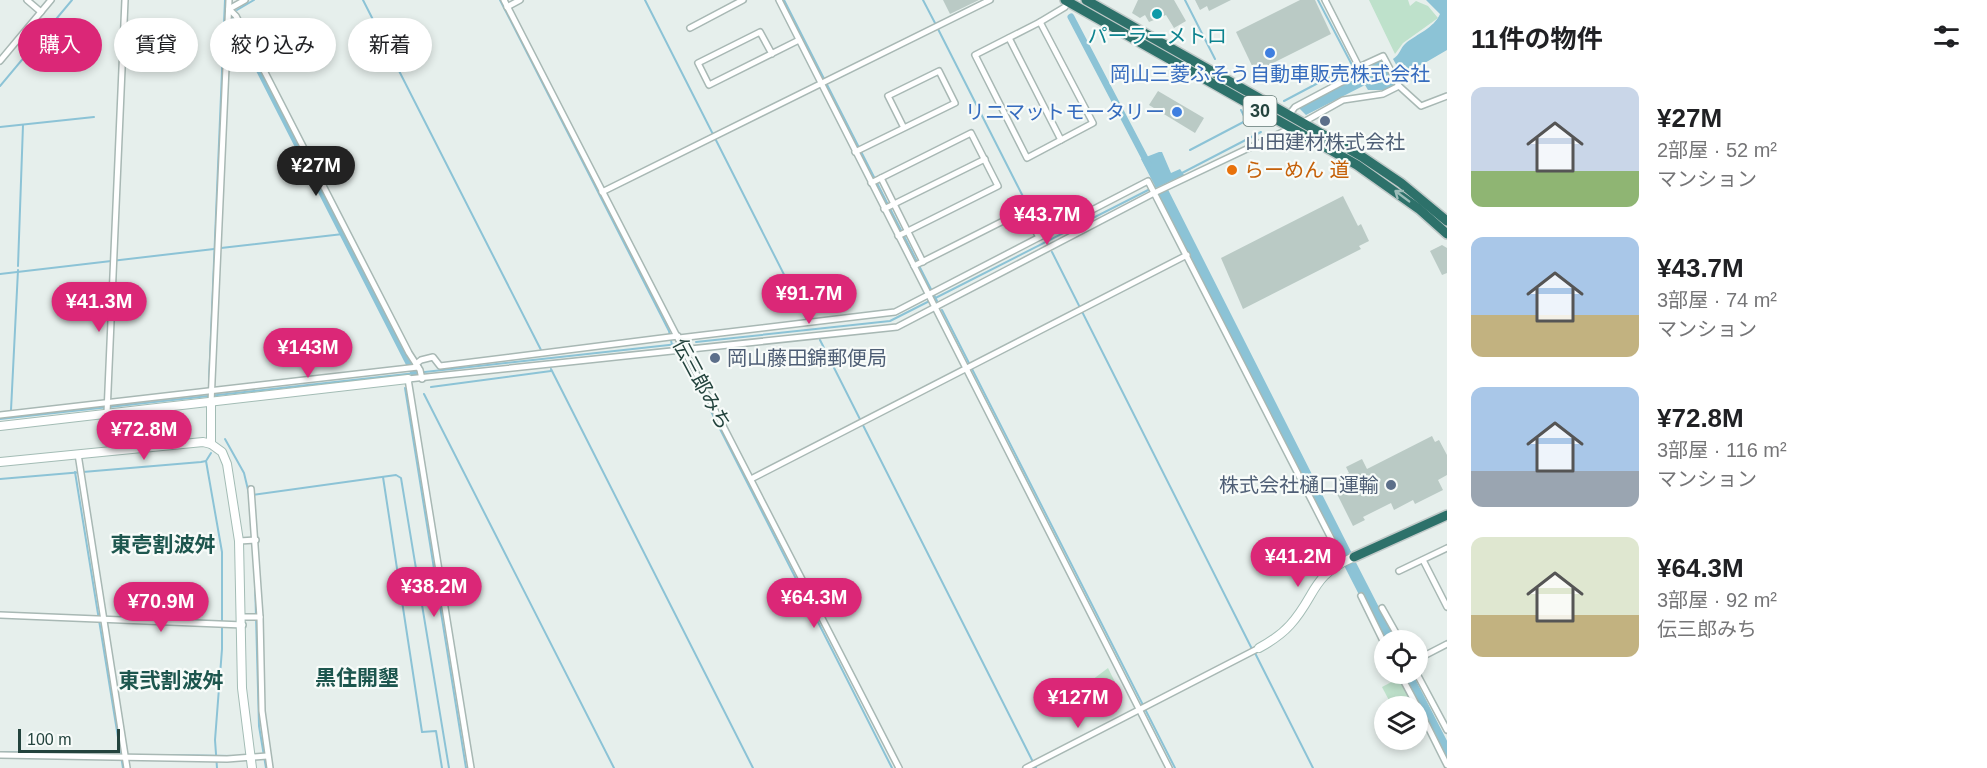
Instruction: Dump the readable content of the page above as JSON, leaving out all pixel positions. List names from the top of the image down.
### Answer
{
  "streets": {
    "highway": ["30"],
    "street": ["伝三郎みち"]
  },
  "districts": ["東壱割波舛", "黒住開墾", "東弐割波舛"],
  "places": [
    "パーラーメトロ",
    "岡山三菱ふそう自動車販売株式会社",
    "リニマットモータリー",
    "山田建材株式会社",
    "らーめん 道",
    "岡山藤田錦郵便局",
    "株式会社樋口運輸"
  ],
  "scale_bar": "100 m",
  "page": {
    "heading": "11件の物件",
    "chip": [
      "購入",
      "賃貸",
      "絞り込み",
      "新着"
    ],
    "list": [
      {
        "name": "¥27M",
        "note": "2部屋 · 52 m² · マンション"
      },
      {
        "name": "¥43.7M",
        "note": "3部屋 · 74 m² · マンション"
      },
      {
        "name": "¥72.8M",
        "note": "3部屋 · 116 m² · マンション"
      },
      {
        "name": "¥64.3M",
        "note": "3部屋 · 92 m² · 伝三郎みち"
      }
    ],
    "price": [
      "¥27M",
      "¥43.7M",
      "¥91.7M",
      "¥41.3M",
      "¥143M",
      "¥72.8M",
      "¥41.2M",
      "¥38.2M",
      "¥64.3M",
      "¥70.9M",
      "¥127M"
    ],
    "scale": "100 m"
  }
}
